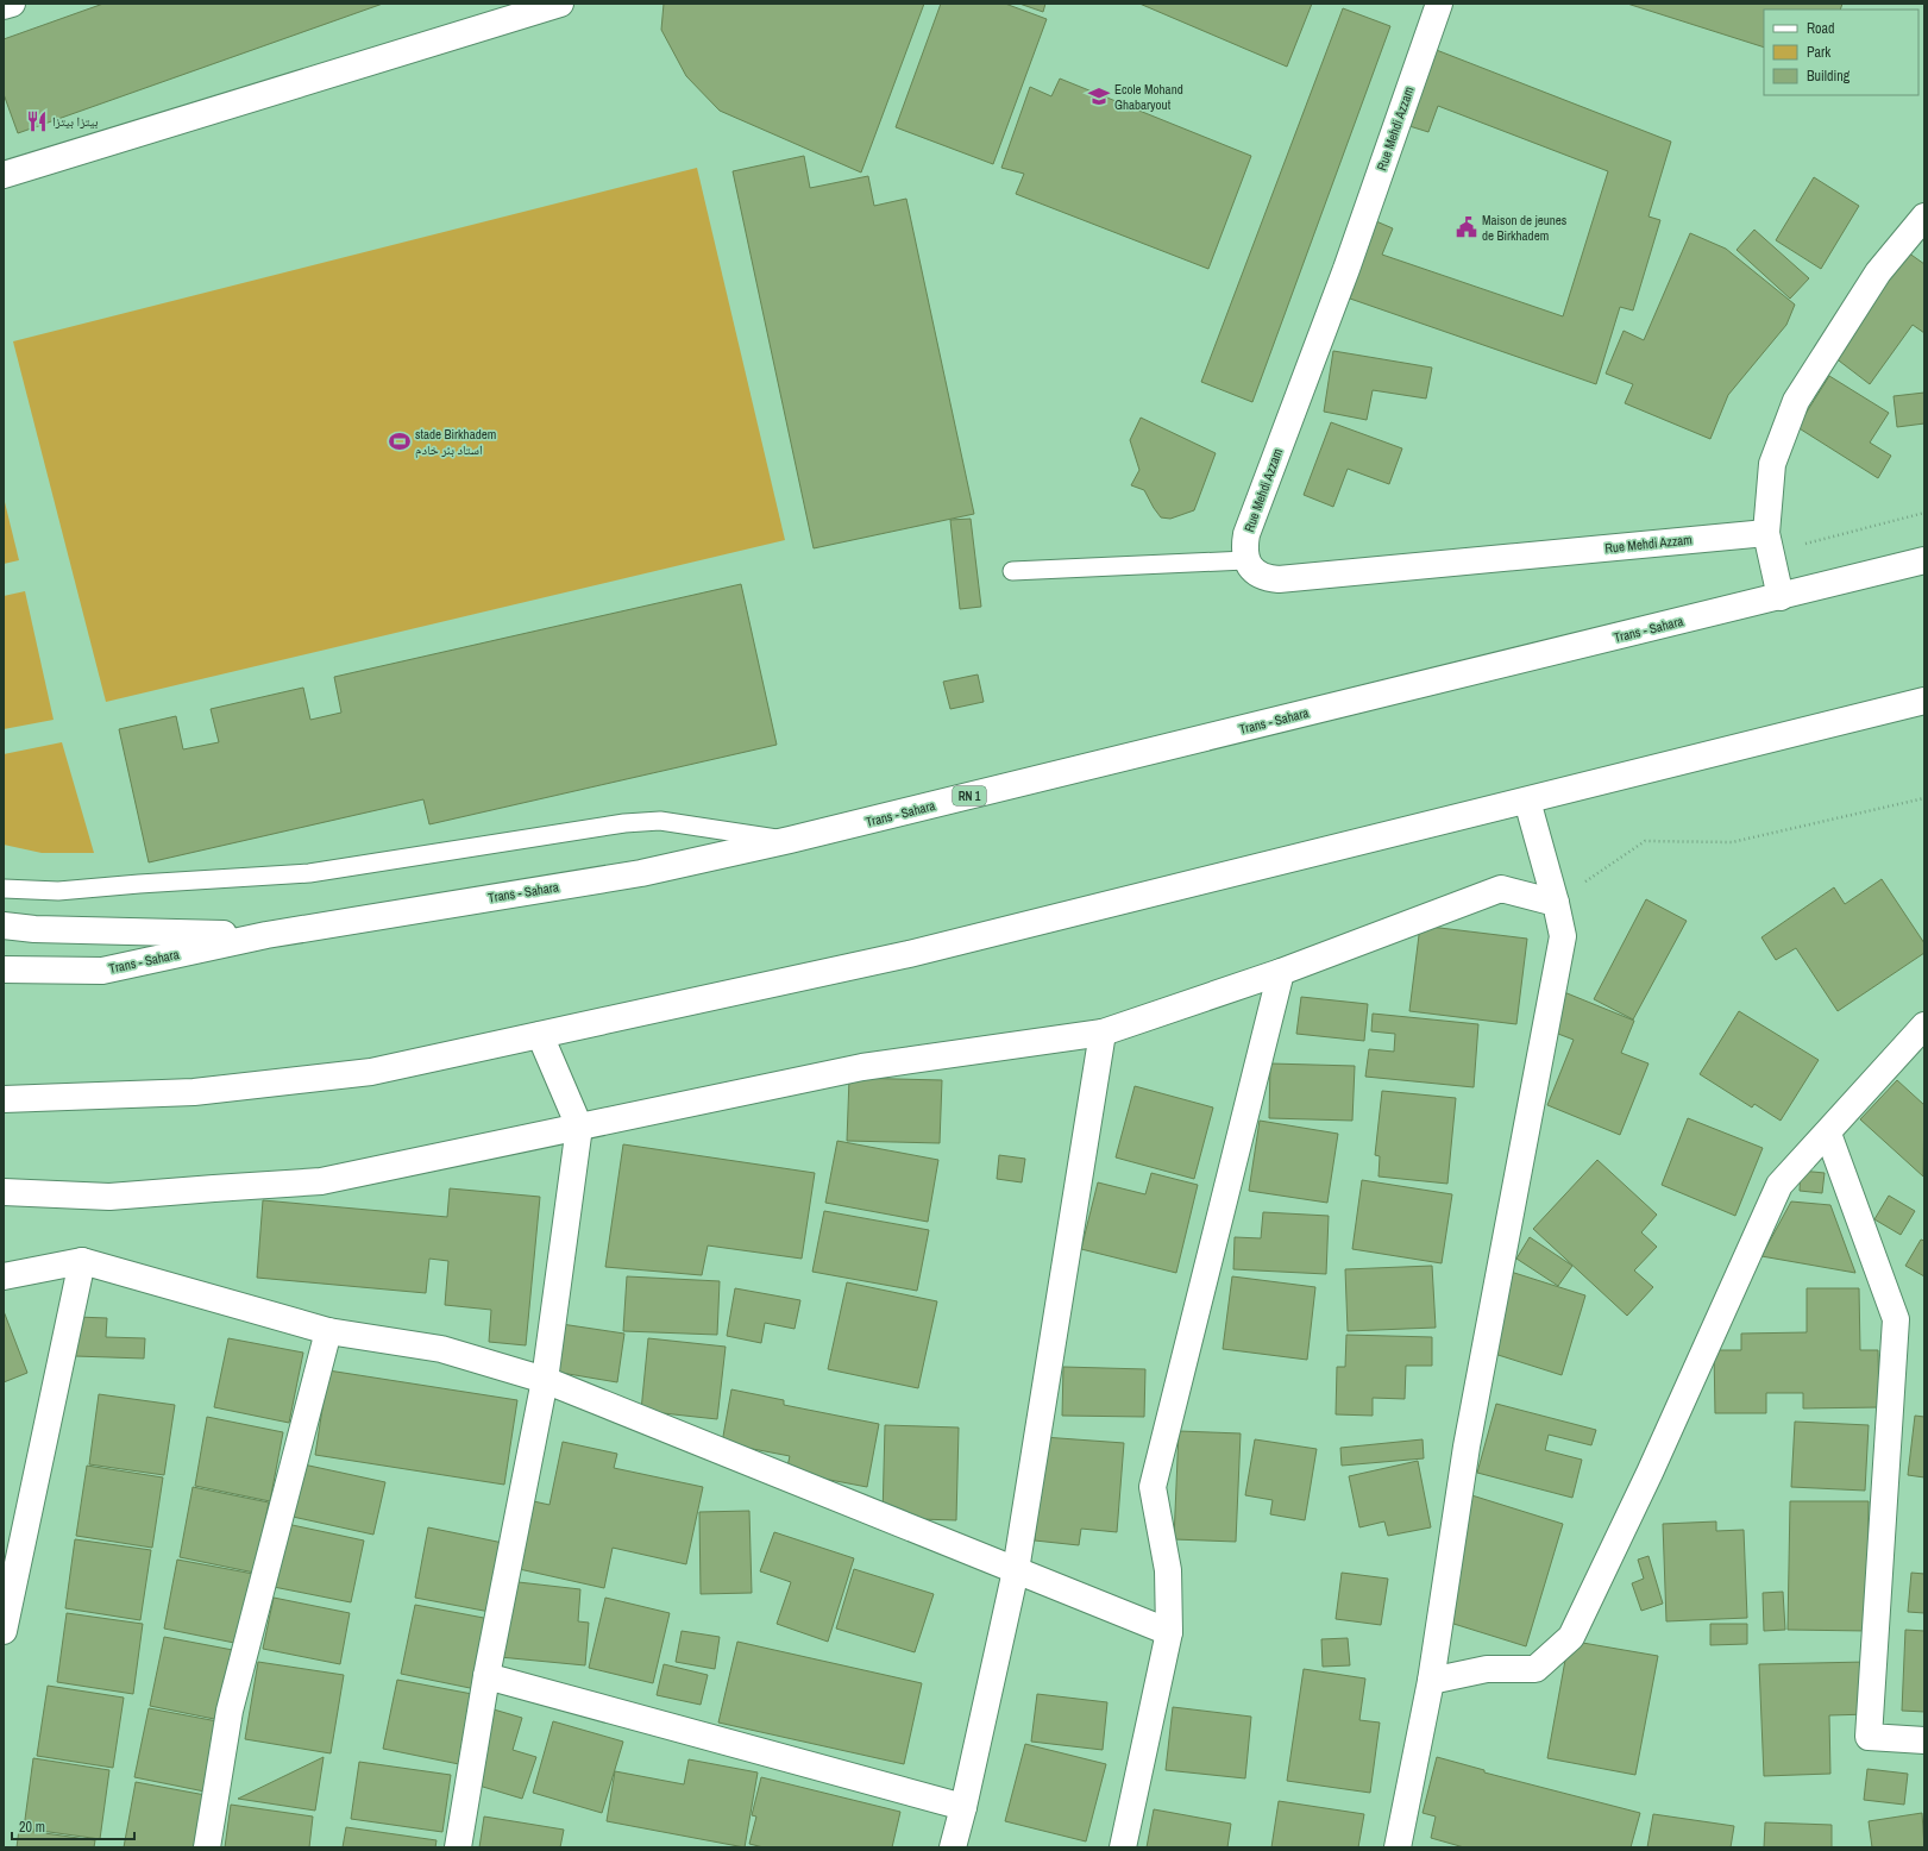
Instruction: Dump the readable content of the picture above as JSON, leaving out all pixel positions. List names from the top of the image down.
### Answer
{
  "streets": {
    "main road": ["Rue Mehdi Azzam", "Trans - Sahara", "RN 1"]
  },
  "places": {
    "school or university": ["Ecole Mohand Ghabaryout"],
    "restaurant": ["بيتزا بيتزا"],
    "public building": ["Maison de jeunes de Birkhadem"],
    "sports": ["stade Birkhadem استاد بئر خادم"]
  },
  "legend": ["Road", "Park", "Building"],
  "scale_bar": "20 m"
}
